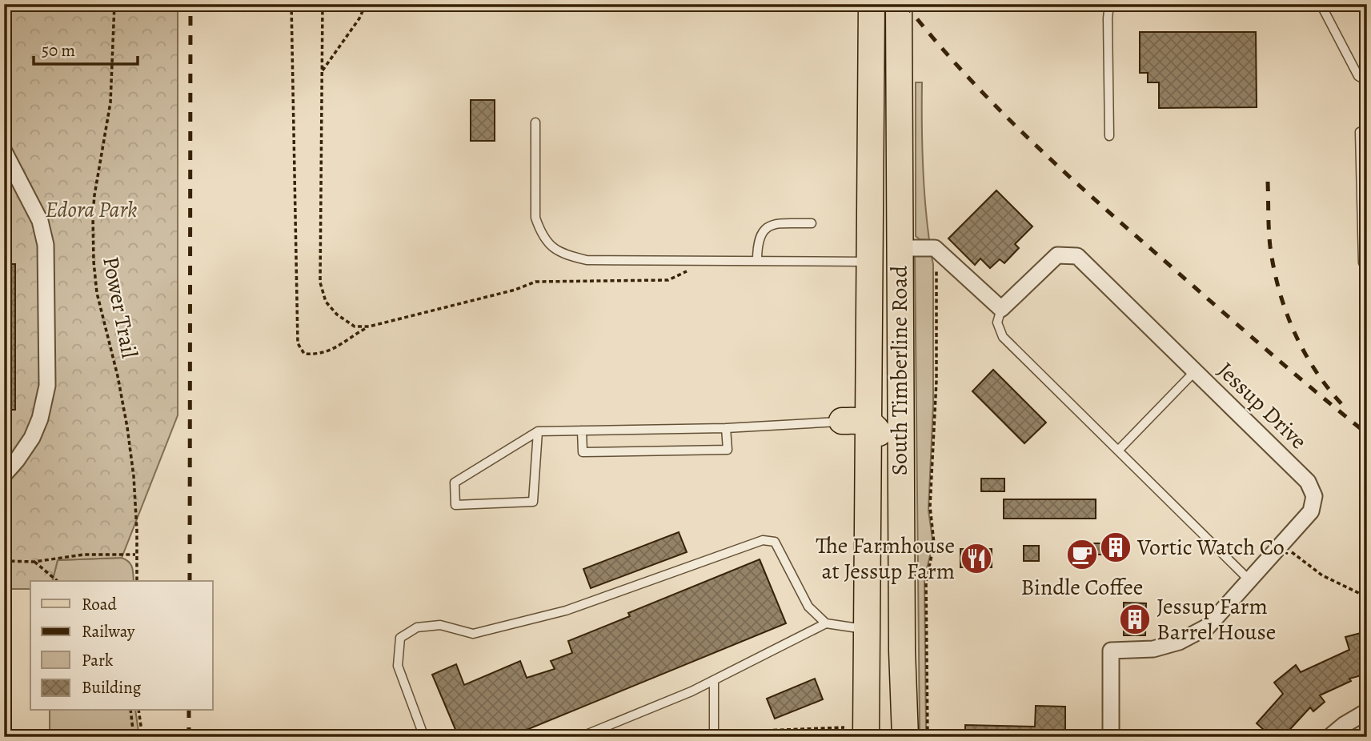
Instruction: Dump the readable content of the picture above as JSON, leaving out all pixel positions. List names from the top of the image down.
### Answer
{
  "streets": {
    "main road": ["South Timberline Road"],
    "street": ["Jessup Drive"],
    "path": ["Power Trail"]
  },
  "parks": ["Edora Park"],
  "places": {
    "building": ["Vortic Watch Co.", "Jessup Farm Barrel House"],
    "cafe": ["Bindle Coffee"],
    "restaurant": ["The Farmhouse at Jessup Farm"]
  },
  "legend": [
    "Road",
    "Railway",
    "Park",
    "Building"
  ],
  "scale_bar": "50 m"
}
